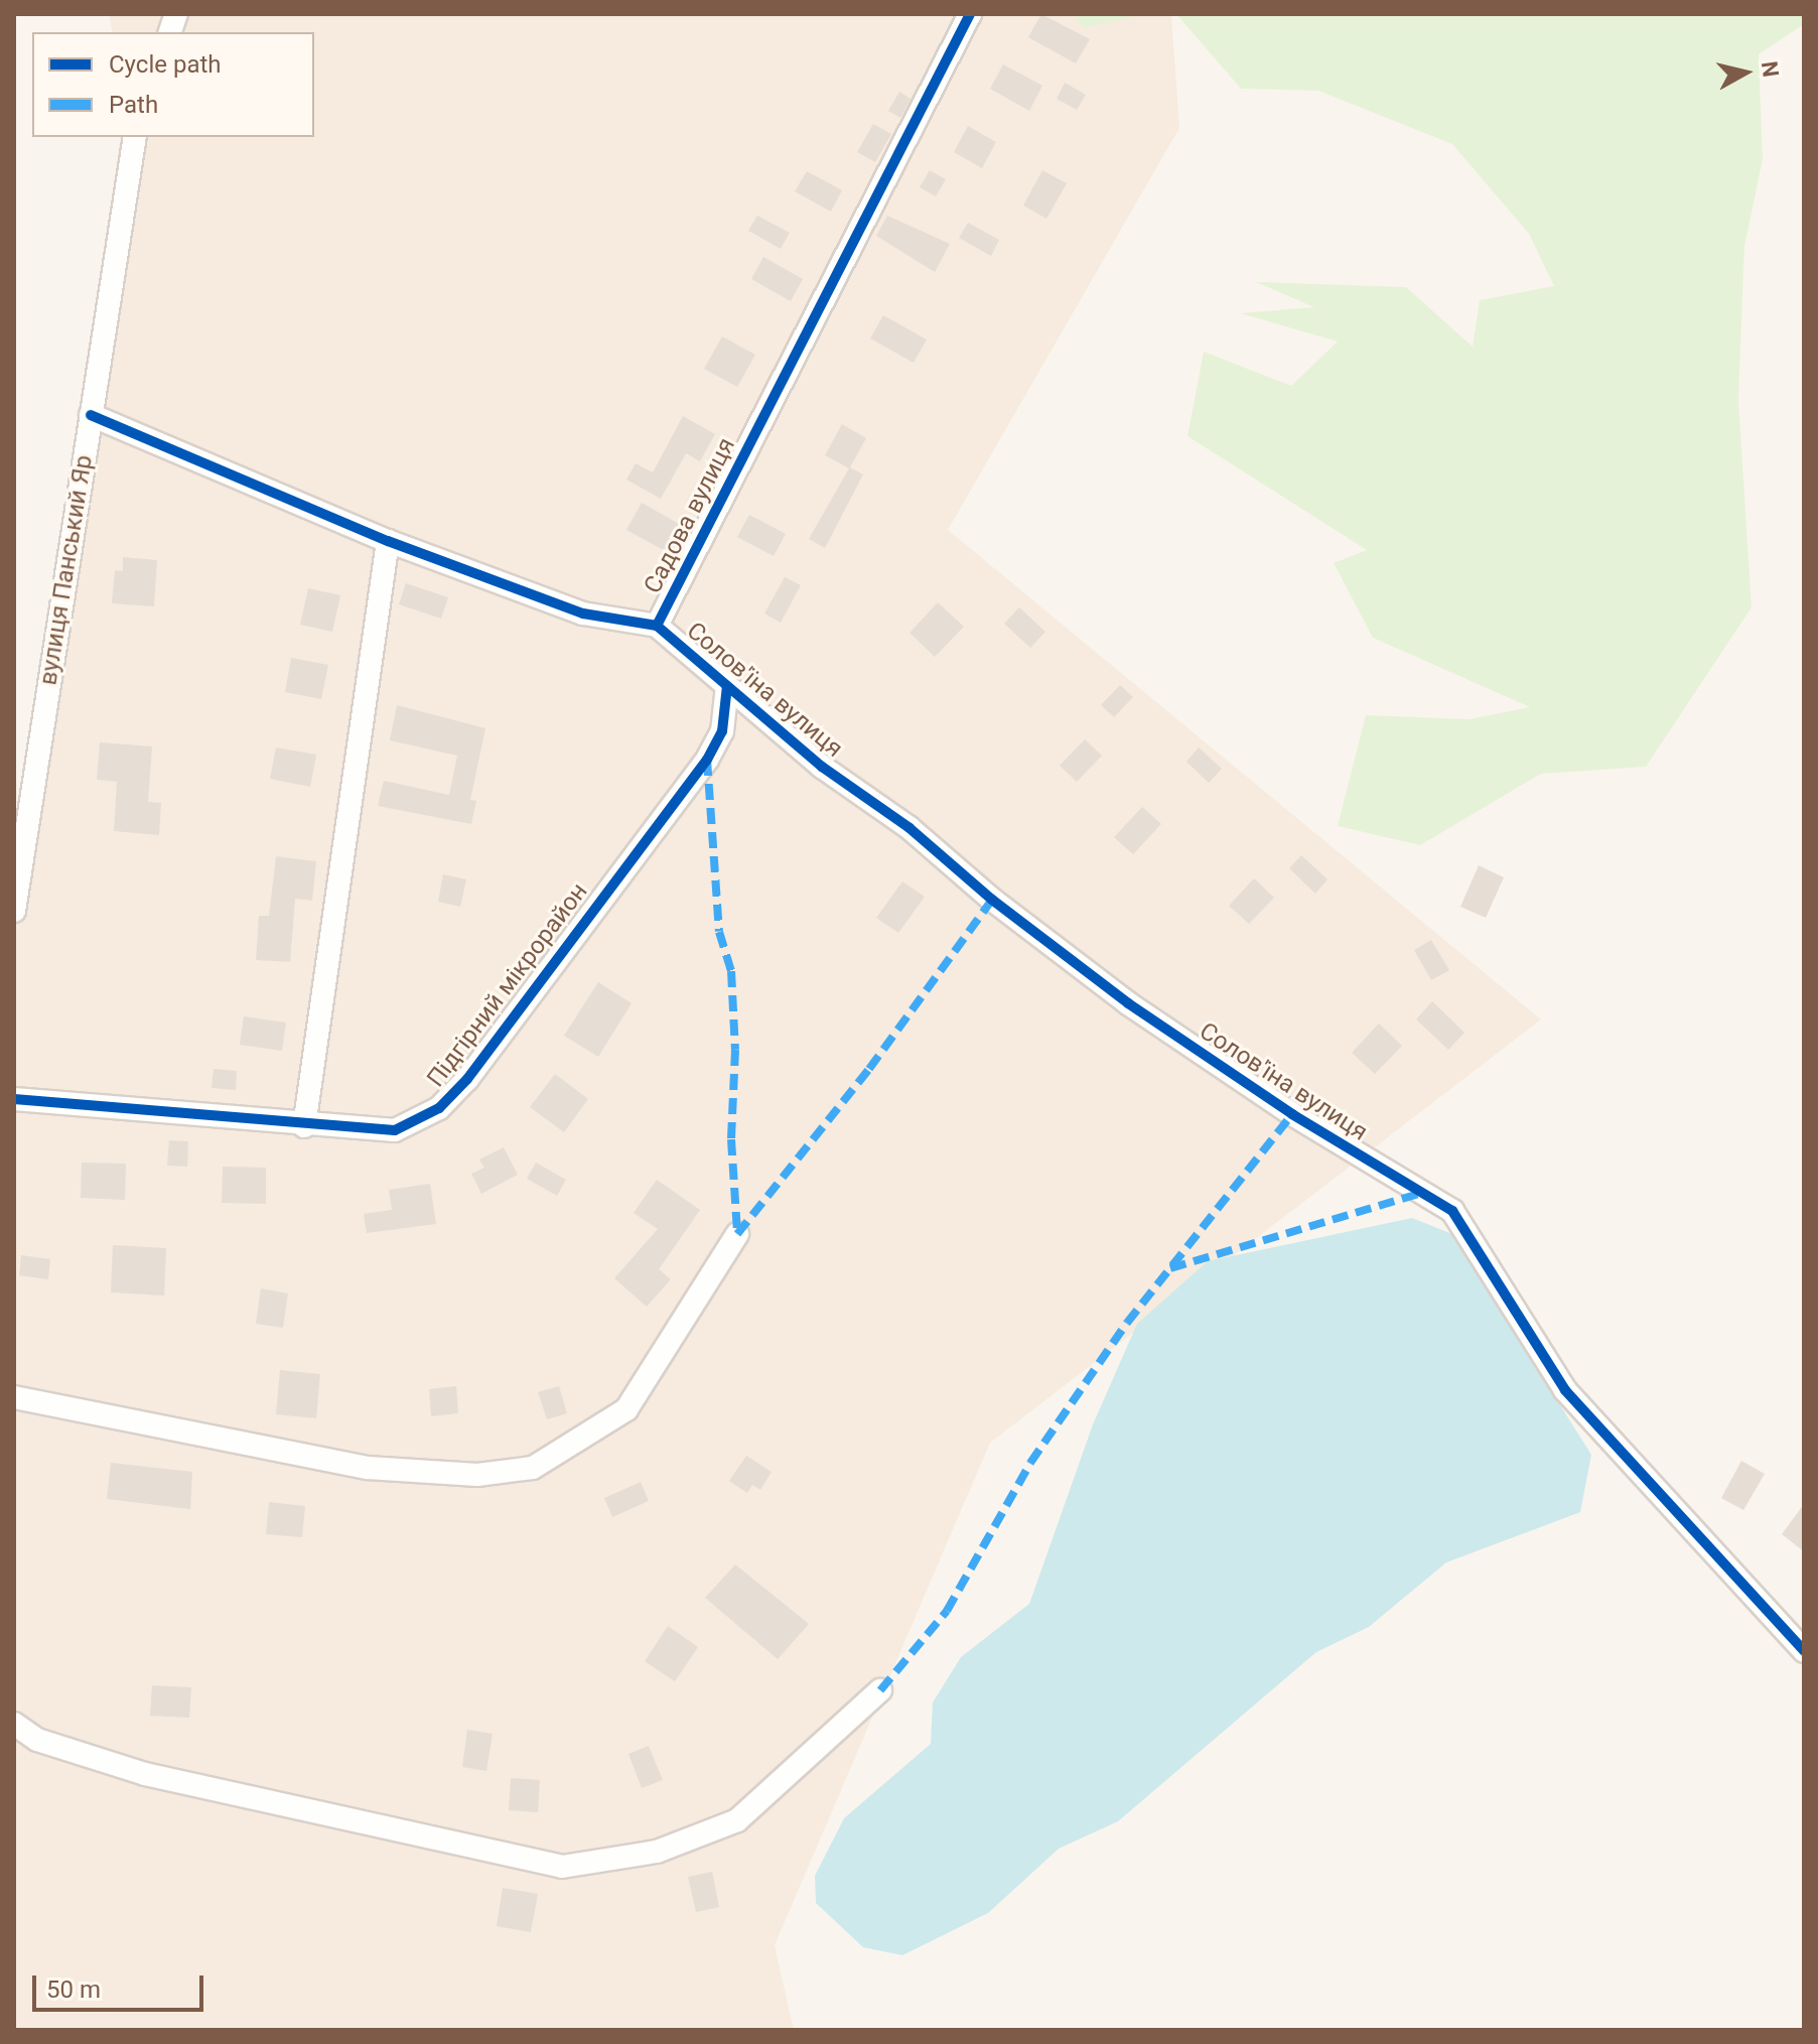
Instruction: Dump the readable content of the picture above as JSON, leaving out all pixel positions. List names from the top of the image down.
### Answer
{
  "streets": {
    "street": [
      "Садова вулиця",
      "вулиця Панський Яр",
      "Солов'їна вулиця",
      "Підгірний мікрорайон"
    ]
  },
  "crossings": [
    ["Садова вулиця", "вулиця Панський Яр"],
    ["Садова вулиця", "Солов'їна вулиця"],
    ["Солов'їна вулиця", "Підгірний мікрорайон"]
  ],
  "legend": ["Cycle path", "Path"],
  "scale_bar": "50 m",
  "north": "right"
}
